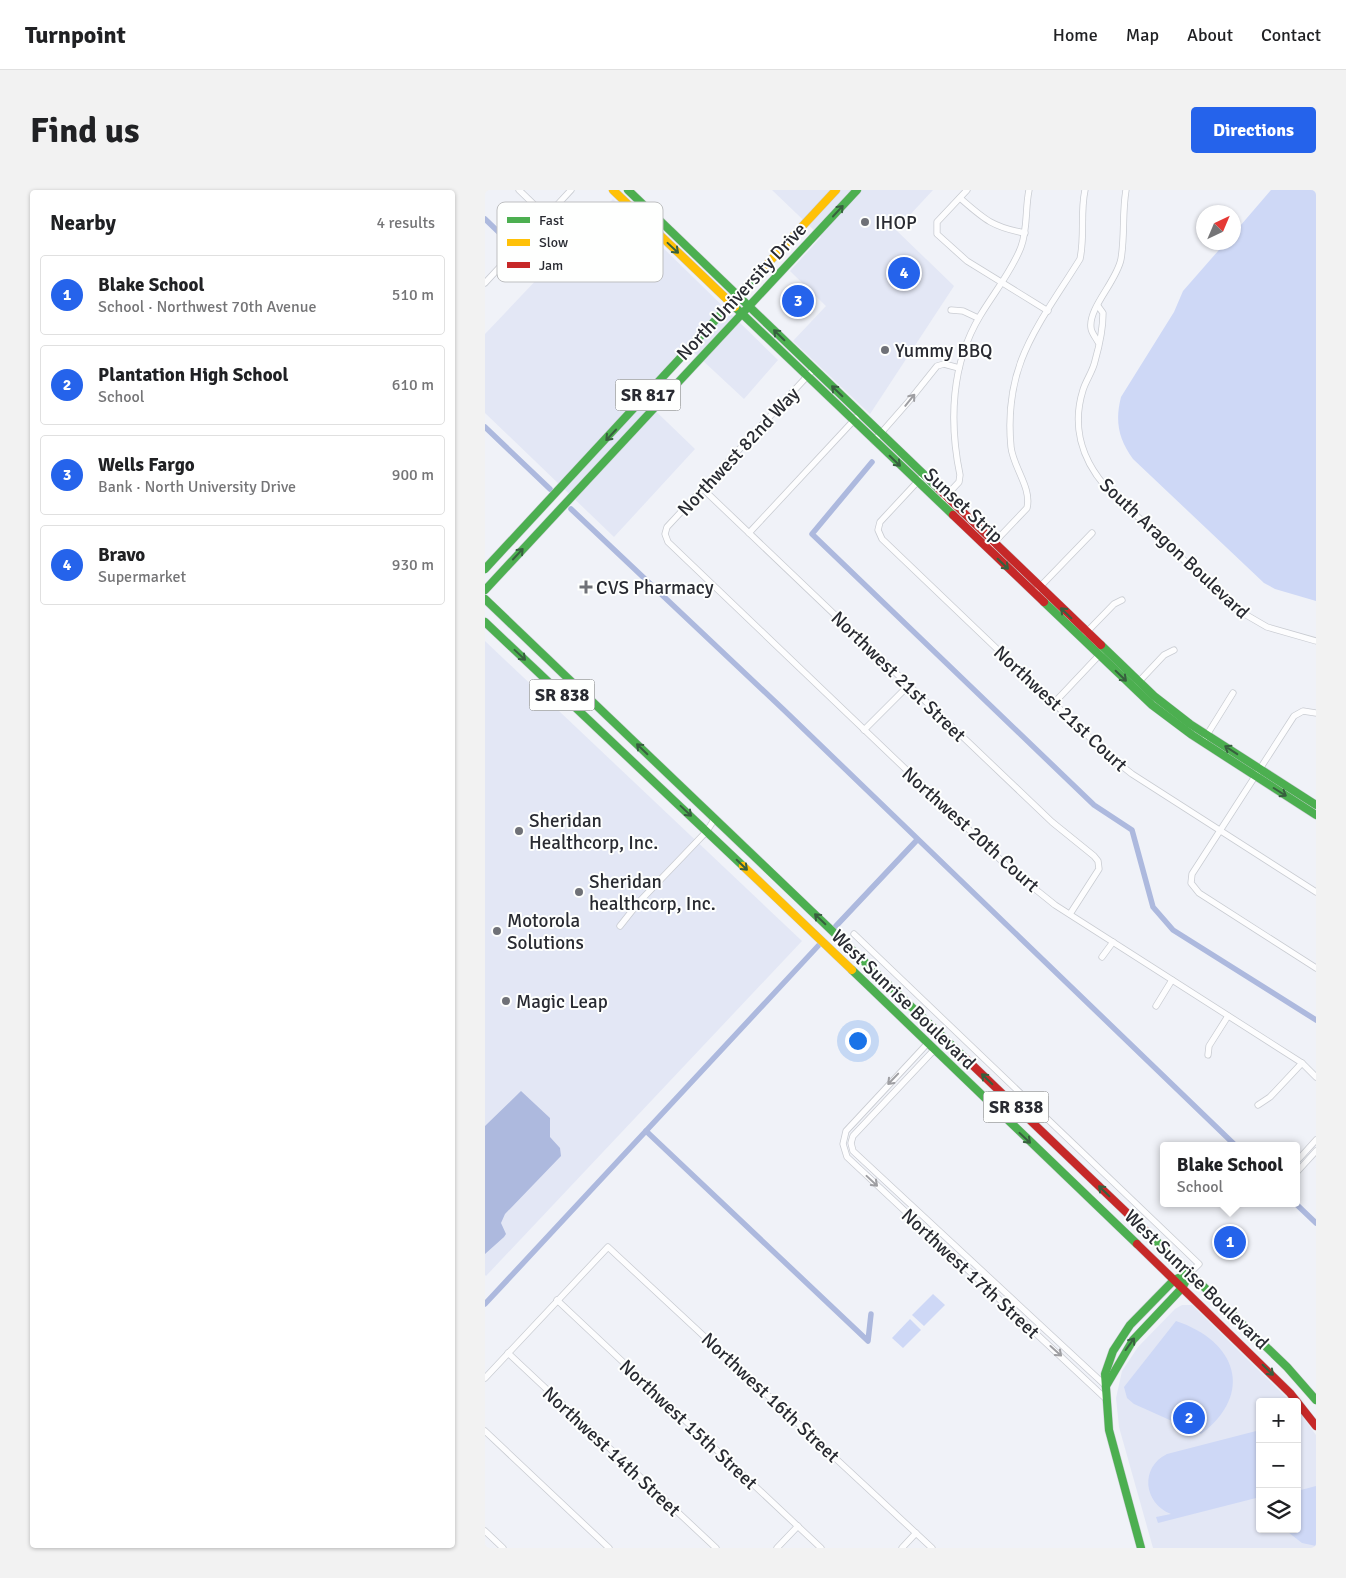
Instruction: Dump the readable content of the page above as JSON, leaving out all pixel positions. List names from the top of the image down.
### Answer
{
  "streets": {
    "main road": [
      "North University Drive",
      "SR 817",
      "Sunset Strip",
      "SR 838",
      "West Sunrise Boulevard"
    ],
    "street": [
      "Northwest 82nd Way",
      "South Aragon Boulevard",
      "Northwest 21st Street",
      "Northwest 21st Court",
      "Northwest 20th Court",
      "Northwest 17th Street",
      "Northwest 16th Street",
      "Northwest 15th Street",
      "Northwest 14th Street"
    ]
  },
  "crossings": [
    ["North University Drive", "Sunset Strip"],
    ["Northwest 82nd Way", "Sunset Strip"],
    ["Northwest 82nd Way", "Northwest 21st Street"],
    ["Northwest 82nd Way", "Northwest 20th Court"],
    ["Sunset Strip", "Northwest 21st Court"],
    ["Northwest 21st Street", "Northwest 20th Court"],
    ["West Sunrise Boulevard", "Northwest 17th Street"],
    ["Northwest 16th Street", "Northwest 15th Street"]
  ],
  "places": {
    "other": [
      "IHOP",
      "Yummy BBQ",
      "Sheridan Healthcorp, Inc.",
      "Sheridan healthcorp, Inc.",
      "Motorola Solutions",
      "Magic Leap"
    ],
    "health": ["CVS Pharmacy"]
  },
  "legend": ["Fast", "Slow", "Jam"],
  "north": "top right",
  "page": {
    "header": "Turnpoint",
    "nav": [
      "Home",
      "Map",
      "About",
      "Contact"
    ],
    "buttons": "Directions",
    "title": "Find us",
    "heading": ["Nearby", "4 results"],
    "list": [
      {
        "mark": "1",
        "name": "Blake School",
        "note": "School · Northwest 70th Avenue",
        "value": "510 m"
      },
      {
        "mark": "2",
        "name": "Plantation High School",
        "note": "School",
        "value": "610 m"
      },
      {
        "mark": "3",
        "name": "Wells Fargo",
        "note": "Bank · North University Drive",
        "value": "900 m"
      },
      {
        "mark": "4",
        "name": "Bravo",
        "note": "Supermarket",
        "value": "930 m"
      }
    ],
    "pins": [
      "4",
      "3",
      "1",
      "2"
    ],
    "popup": ["Blake School", "School"],
    "map_buttons": ["+", "−"]
  }
}
